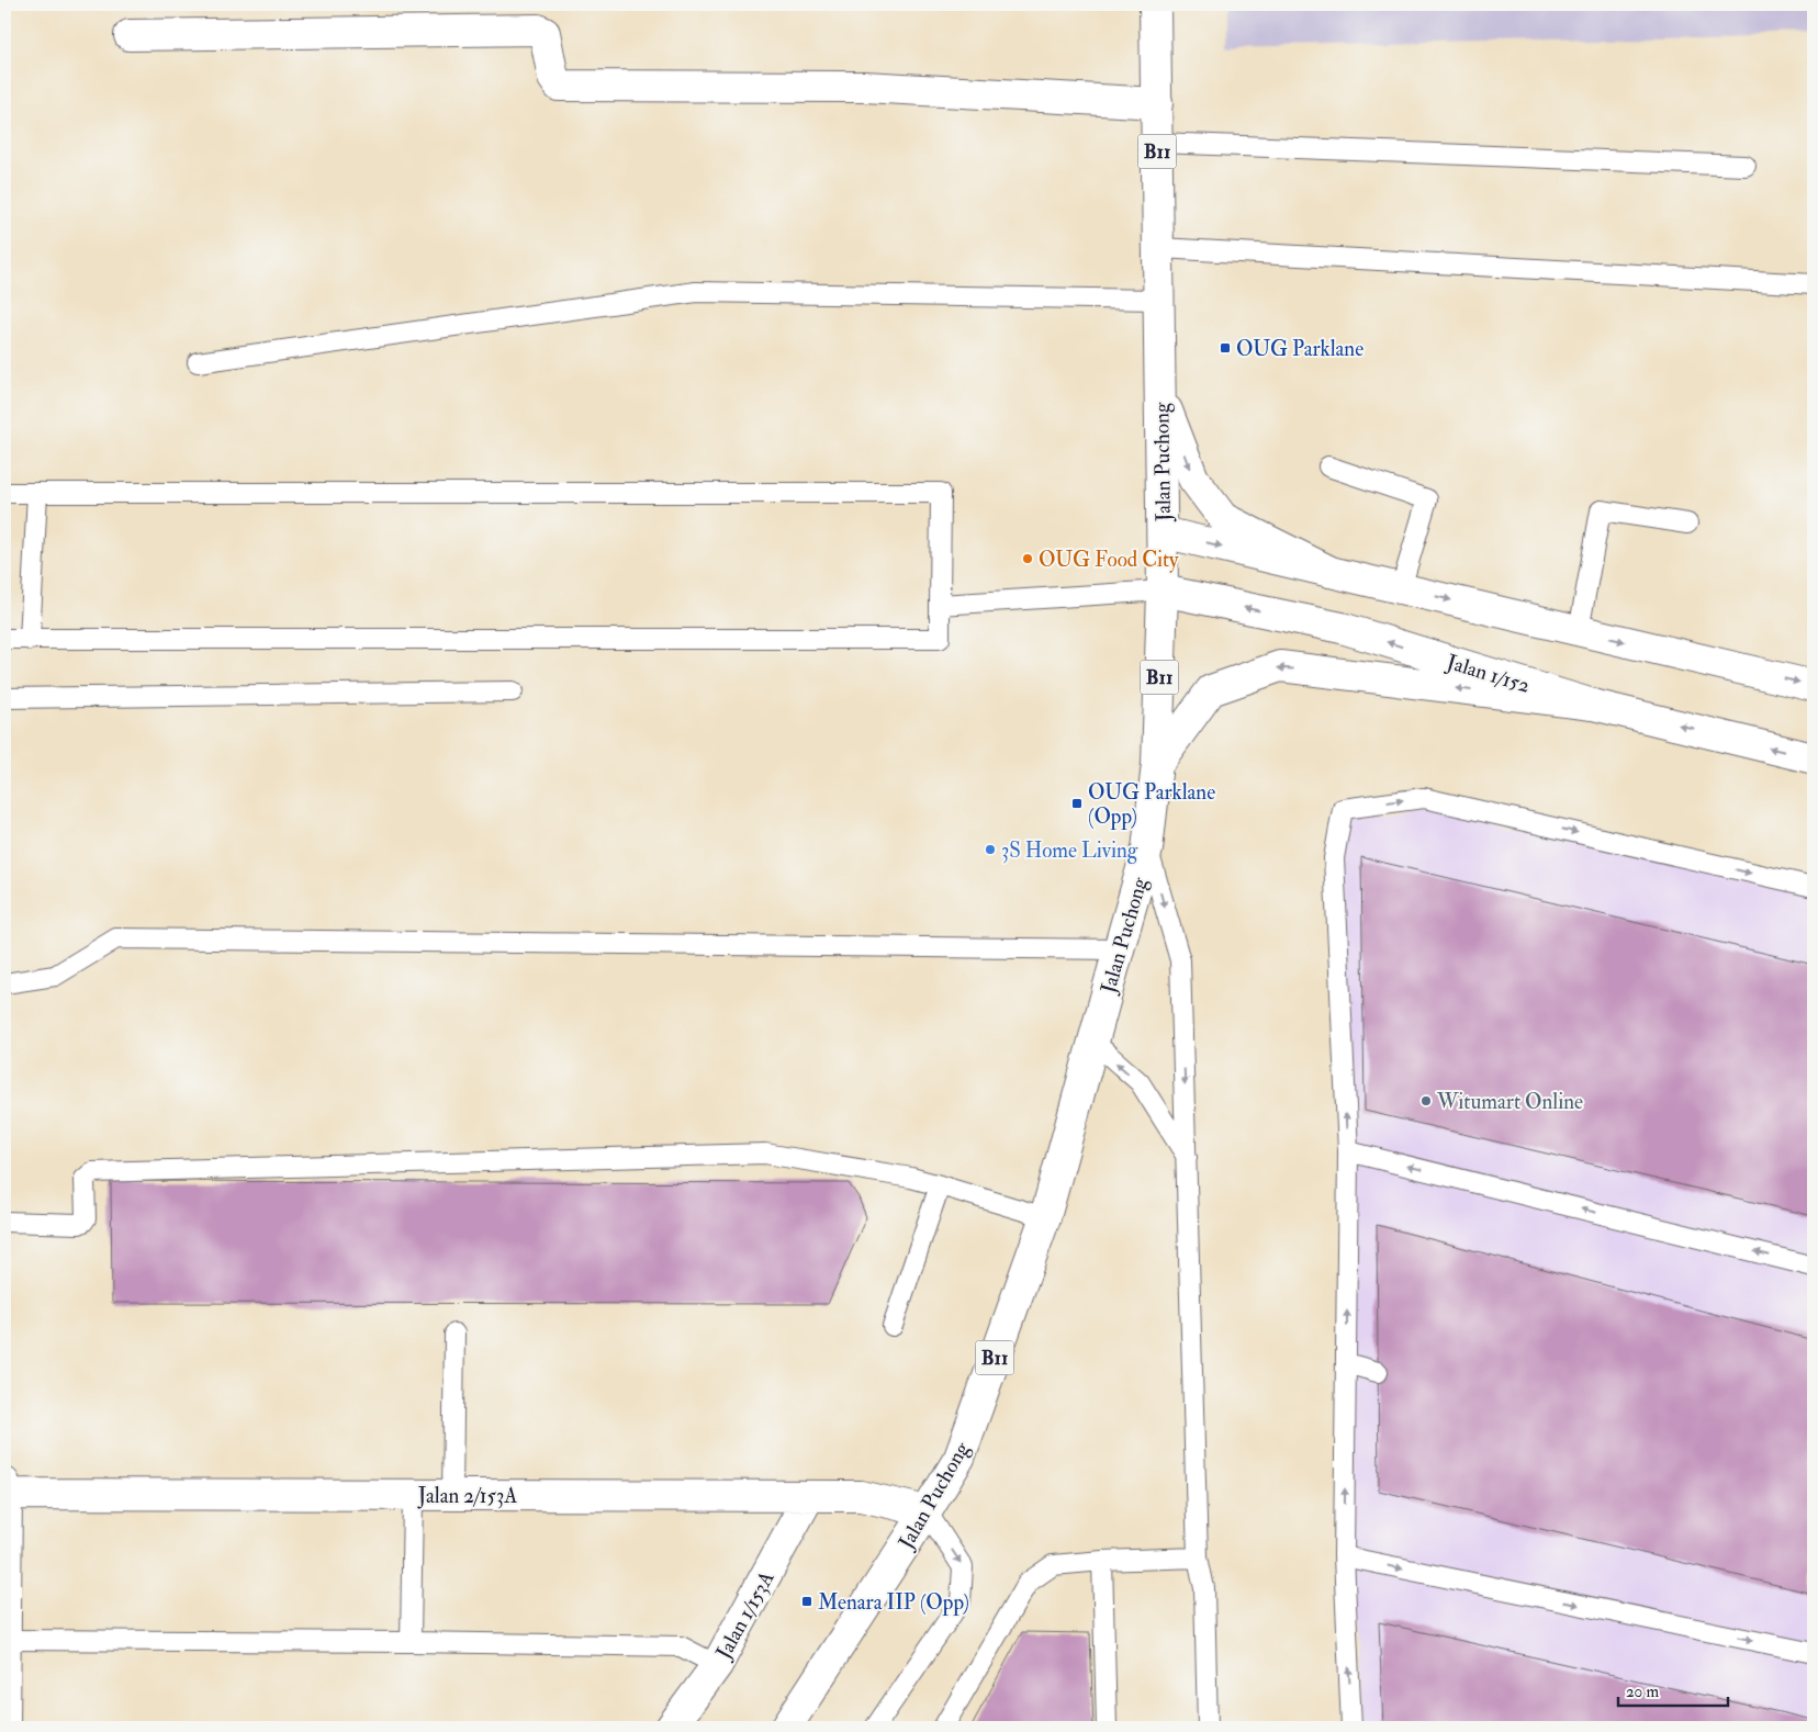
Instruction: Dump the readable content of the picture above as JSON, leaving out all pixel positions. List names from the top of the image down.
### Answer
{
  "streets": {
    "street": [
      "B11",
      "Jalan Puchong",
      "Jalan 1/152",
      "Jalan 2/153A",
      "Jalan 1/153A"
    ]
  },
  "crossings": [
    ["Jalan Puchong", "Jalan 1/152"],
    ["Jalan Puchong", "Jalan 2/153A"],
    ["Jalan 2/153A", "Jalan 1/153A"]
  ],
  "places": {
    "transit": ["OUG Parklane", "OUG Parklane (Opp)", "Menara IIP (Opp)"],
    "other": ["OUG Food City", "3S Home Living", "Witumart Online"]
  },
  "scale_bar": "20 m"
}
